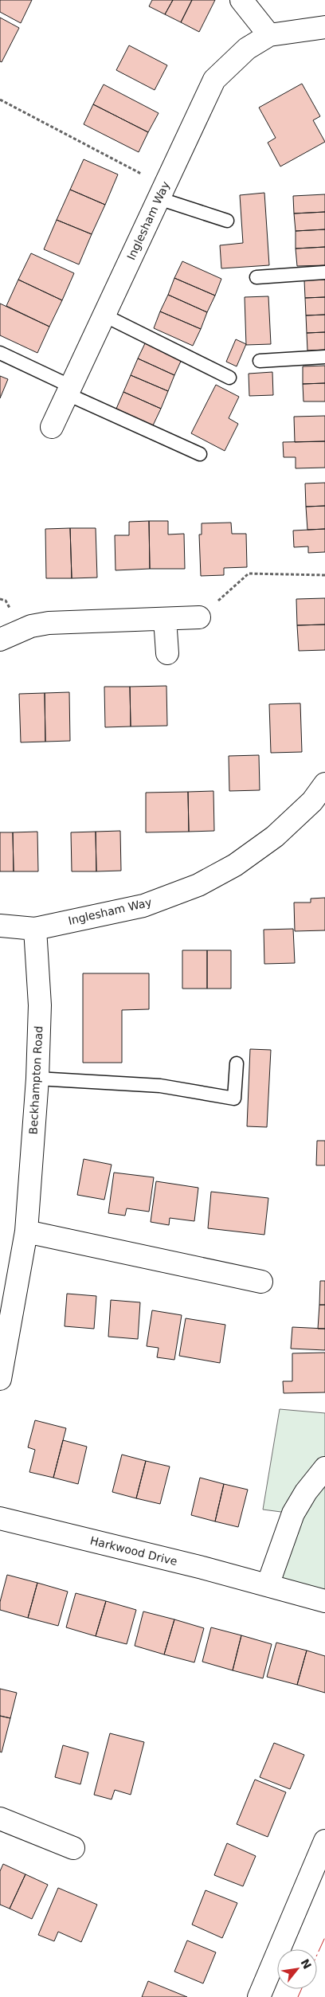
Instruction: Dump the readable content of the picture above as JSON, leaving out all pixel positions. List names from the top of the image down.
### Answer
{
  "streets": {
    "street": ["Inglesham Way", "Beckhampton Road", "Harkwood Drive"]
  },
  "crossings": [
    ["Inglesham Way", "Beckhampton Road"]
  ],
  "north": "top right"
}
